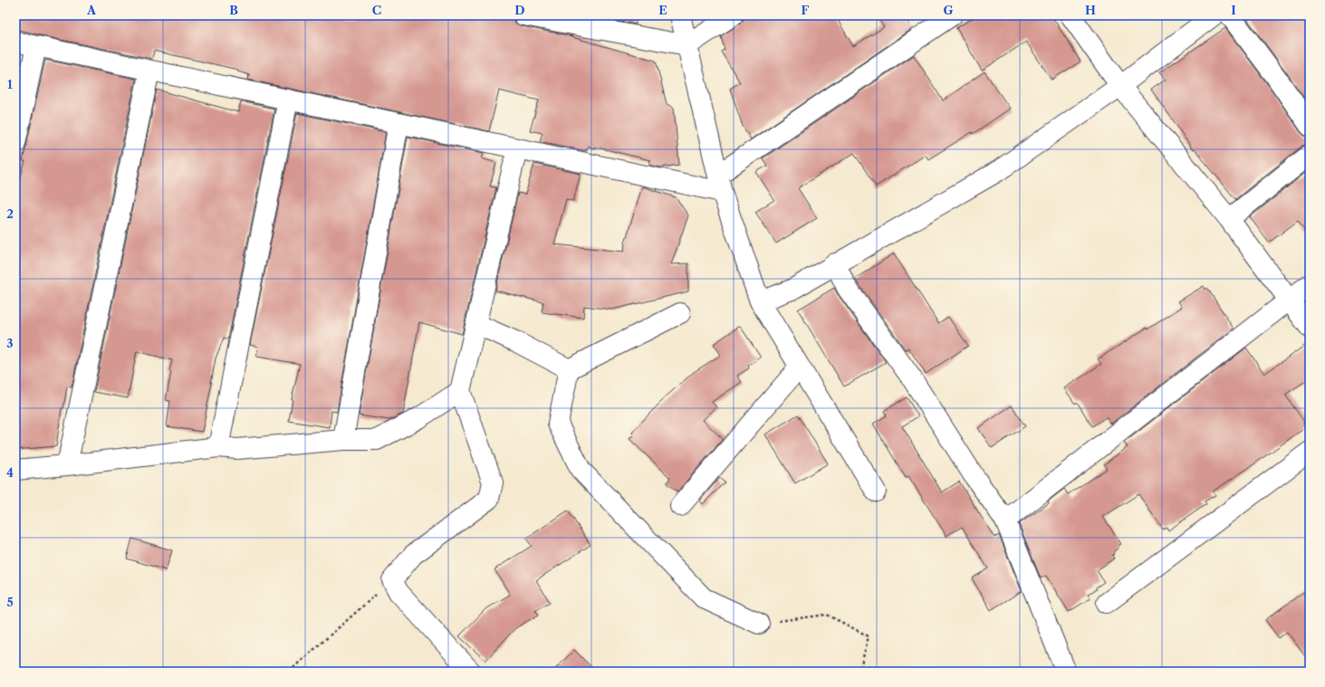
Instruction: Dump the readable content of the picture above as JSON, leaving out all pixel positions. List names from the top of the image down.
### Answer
{
  "grid": {
    "columns": [
      "A",
      "B",
      "C",
      "D",
      "E",
      "F",
      "G",
      "H",
      "I"
    ],
    "rows": [
      "1",
      "2",
      "3",
      "4",
      "5"
    ]
  }
}
